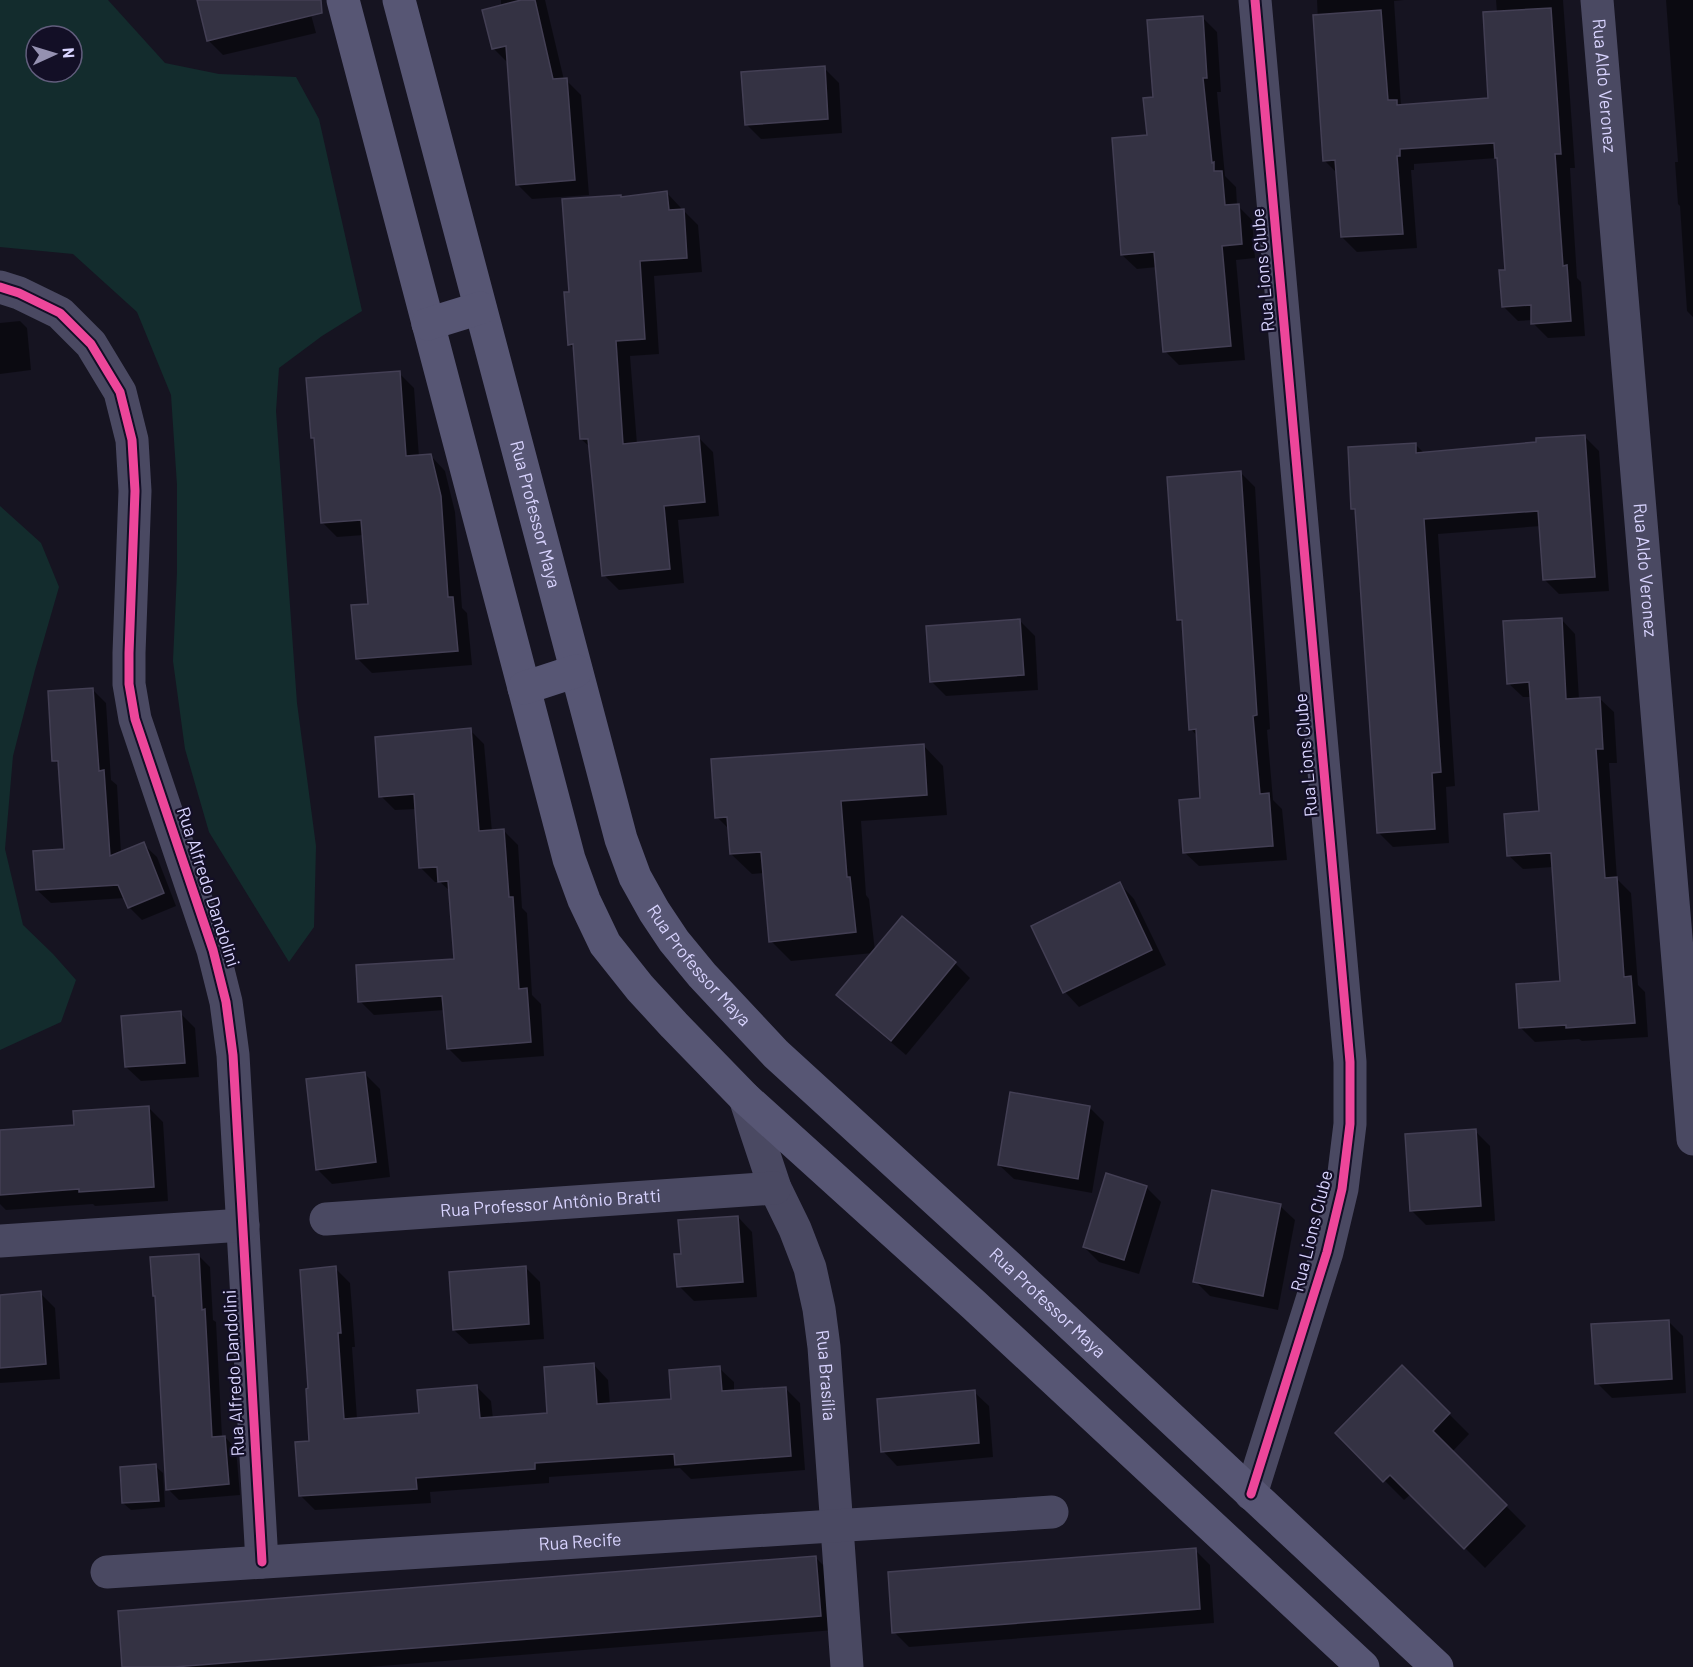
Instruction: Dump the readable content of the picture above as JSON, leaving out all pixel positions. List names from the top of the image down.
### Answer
{
  "streets": {
    "main road": ["Rua Professor Maya"],
    "street": [
      "Rua Aldo Veronez",
      "Rua Lions Clube",
      "Rua Alfredo Dandolini",
      "Rua Professor Antônio Bratti",
      "Rua Brasília",
      "Rua Recife"
    ]
  },
  "crossings": [
    ["Rua Lions Clube", "Rua Professor Maya"],
    ["Rua Alfredo Dandolini", "Rua Recife"],
    ["Rua Professor Antônio Bratti", "Rua Brasília"],
    ["Rua Brasília", "Rua Recife"]
  ],
  "north": "right"
}
